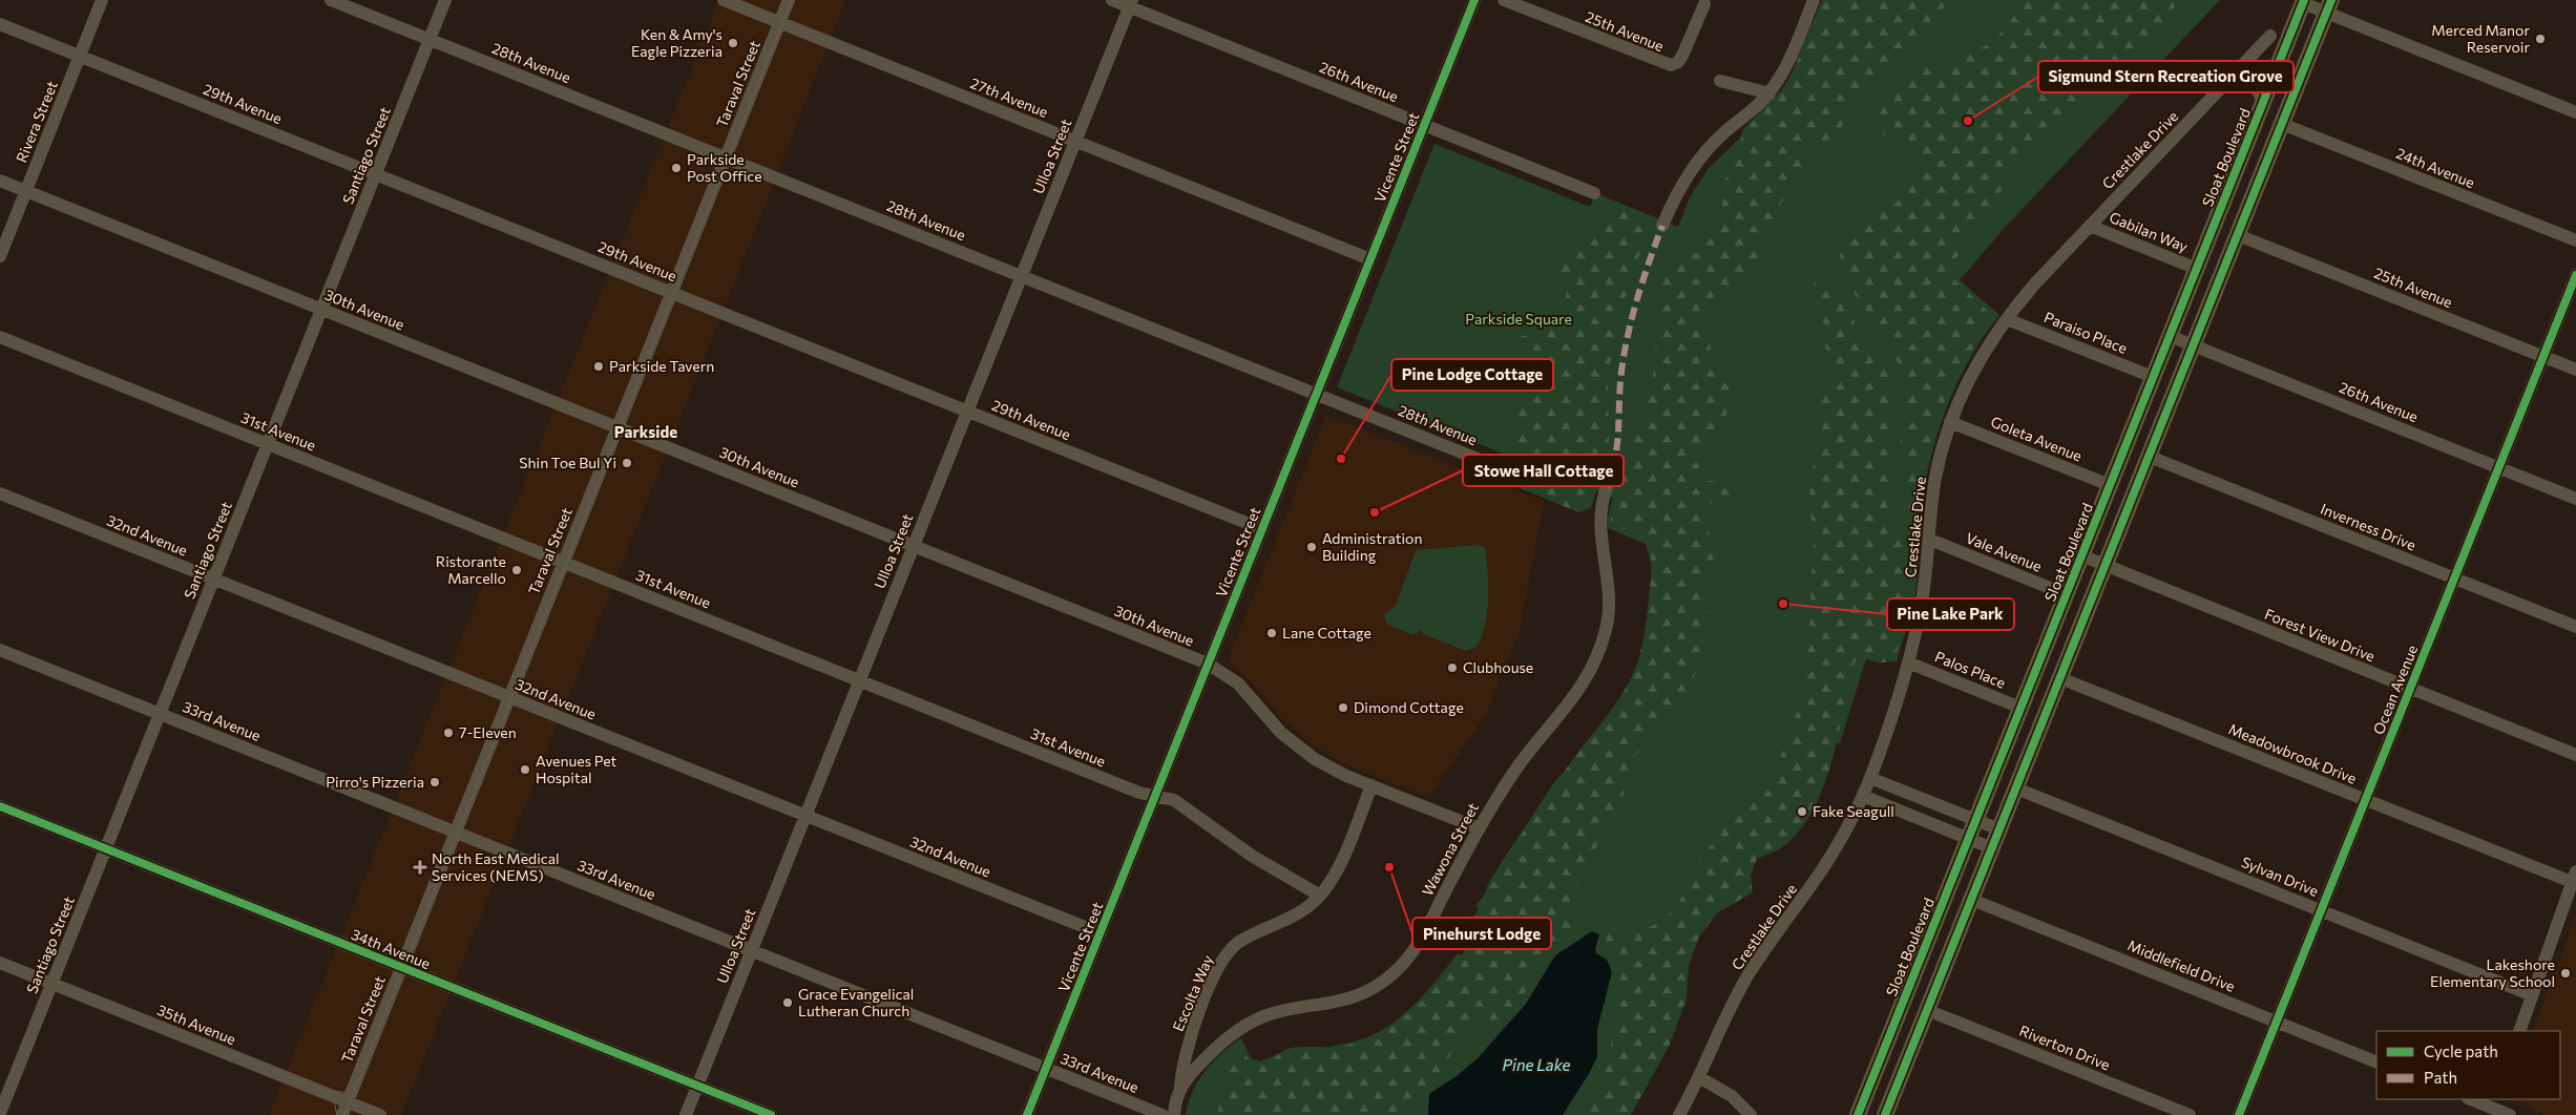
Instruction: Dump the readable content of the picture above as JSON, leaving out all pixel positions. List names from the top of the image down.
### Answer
{
  "streets": {
    "main road": ["Sloat Boulevard"],
    "street": [
      "25th Avenue",
      "28th Avenue",
      "26th Avenue",
      "Taraval Street",
      "27th Avenue",
      "29th Avenue",
      "Rivera Street",
      "Crestlake Drive",
      "Santiago Street",
      "Ulloa Street",
      "Vicente Street",
      "24th Avenue",
      "Gabilan Way",
      "30th Avenue",
      "Paraiso Place",
      "31st Avenue",
      "Goleta Avenue",
      "Inverness Drive",
      "32nd Avenue",
      "Vale Avenue",
      "Forest View Drive",
      "Palos Place",
      "Ocean Avenue",
      "33rd Avenue",
      "Meadowbrook Drive",
      "Wawona Street",
      "Sylvan Drive",
      "34th Avenue",
      "Middlefield Drive",
      "Escolta Way",
      "35th Avenue",
      "Riverton Drive"
    ]
  },
  "crossings": [
    ["25th Avenue", "Ocean Avenue"],
    ["28th Avenue", "Taraval Street"],
    ["28th Avenue", "Santiago Street"],
    ["28th Avenue", "Ulloa Street"],
    ["28th Avenue", "Vicente Street"],
    ["26th Avenue", "Ulloa Street"],
    ["26th Avenue", "Vicente Street"],
    ["26th Avenue", "Sloat Boulevard"],
    ["26th Avenue", "Ocean Avenue"],
    ["Taraval Street", "27th Avenue"],
    ["Taraval Street", "29th Avenue"],
    ["Taraval Street", "30th Avenue"],
    ["Taraval Street", "31st Avenue"],
    ["Taraval Street", "32nd Avenue"],
    ["Taraval Street", "33rd Avenue"],
    ["Taraval Street", "34th Avenue"],
    ["Taraval Street", "35th Avenue"],
    ["27th Avenue", "Ulloa Street"],
    ["27th Avenue", "Vicente Street"],
    ["29th Avenue", "Rivera Street"],
    ["29th Avenue", "Santiago Street"],
    ["29th Avenue", "Ulloa Street"],
    ["29th Avenue", "Vicente Street"],
    ["Rivera Street", "30th Avenue"],
    ["Crestlake Drive", "Gabilan Way"],
    ["Crestlake Drive", "Paraiso Place"],
    ["Crestlake Drive", "Goleta Avenue"],
    ["Crestlake Drive", "Vale Avenue"],
    ["Crestlake Drive", "Palos Place"],
    ["Santiago Street", "30th Avenue"],
    ["Santiago Street", "31st Avenue"],
    ["Santiago Street", "32nd Avenue"],
    ["Santiago Street", "33rd Avenue"],
    ["Santiago Street", "34th Avenue"],
    ["Santiago Street", "35th Avenue"],
    ["Ulloa Street", "30th Avenue"],
    ["Ulloa Street", "31st Avenue"],
    ["Ulloa Street", "32nd Avenue"],
    ["Ulloa Street", "33rd Avenue"],
    ["Ulloa Street", "34th Avenue"],
    ["Vicente Street", "30th Avenue"],
    ["Vicente Street", "31st Avenue"],
    ["Vicente Street", "32nd Avenue"],
    ["Vicente Street", "33rd Avenue"],
    ["Sloat Boulevard", "Gabilan Way"],
    ["Sloat Boulevard", "Paraiso Place"],
    ["Sloat Boulevard", "Goleta Avenue"],
    ["Sloat Boulevard", "Vale Avenue"],
    ["Sloat Boulevard", "Forest View Drive"],
    ["Sloat Boulevard", "Palos Place"],
    ["30th Avenue", "Wawona Street"],
    ["30th Avenue", "Escolta Way"],
    ["31st Avenue", "Escolta Way"],
    ["Inverness Drive", "Ocean Avenue"],
    ["Forest View Drive", "Ocean Avenue"],
    ["Ocean Avenue", "Meadowbrook Drive"],
    ["Ocean Avenue", "Sylvan Drive"],
    ["Ocean Avenue", "Middlefield Drive"],
    ["Wawona Street", "Escolta Way"]
  ],
  "districts": ["Parkside"],
  "water": ["Pine Lake"],
  "parks": ["Parkside Square"],
  "places": {
    "other": [
      "Merced Manor Reservoir",
      "Ken & Amy's Eagle Pizzeria",
      "Sigmund Stern Recreation Grove",
      "Parkside Post Office",
      "Parkside Tavern",
      "Pine Lodge Cottage",
      "Shin Toe Bul Yi",
      "Stowe Hall Cottage",
      "Administration Building",
      "Ristorante Marcello",
      "Pine Lake Park",
      "Lane Cottage",
      "Clubhouse",
      "Dimond Cottage",
      "7-Eleven",
      "Avenues Pet Hospital",
      "Pirro's Pizzeria",
      "Fake Seagull",
      "Pinehurst Lodge",
      "Lakeshore Elementary School",
      "Grace Evangelical Lutheran Church"
    ],
    "health": ["North East Medical Services (NEMS)"]
  },
  "legend": ["Cycle path", "Path"]
}
